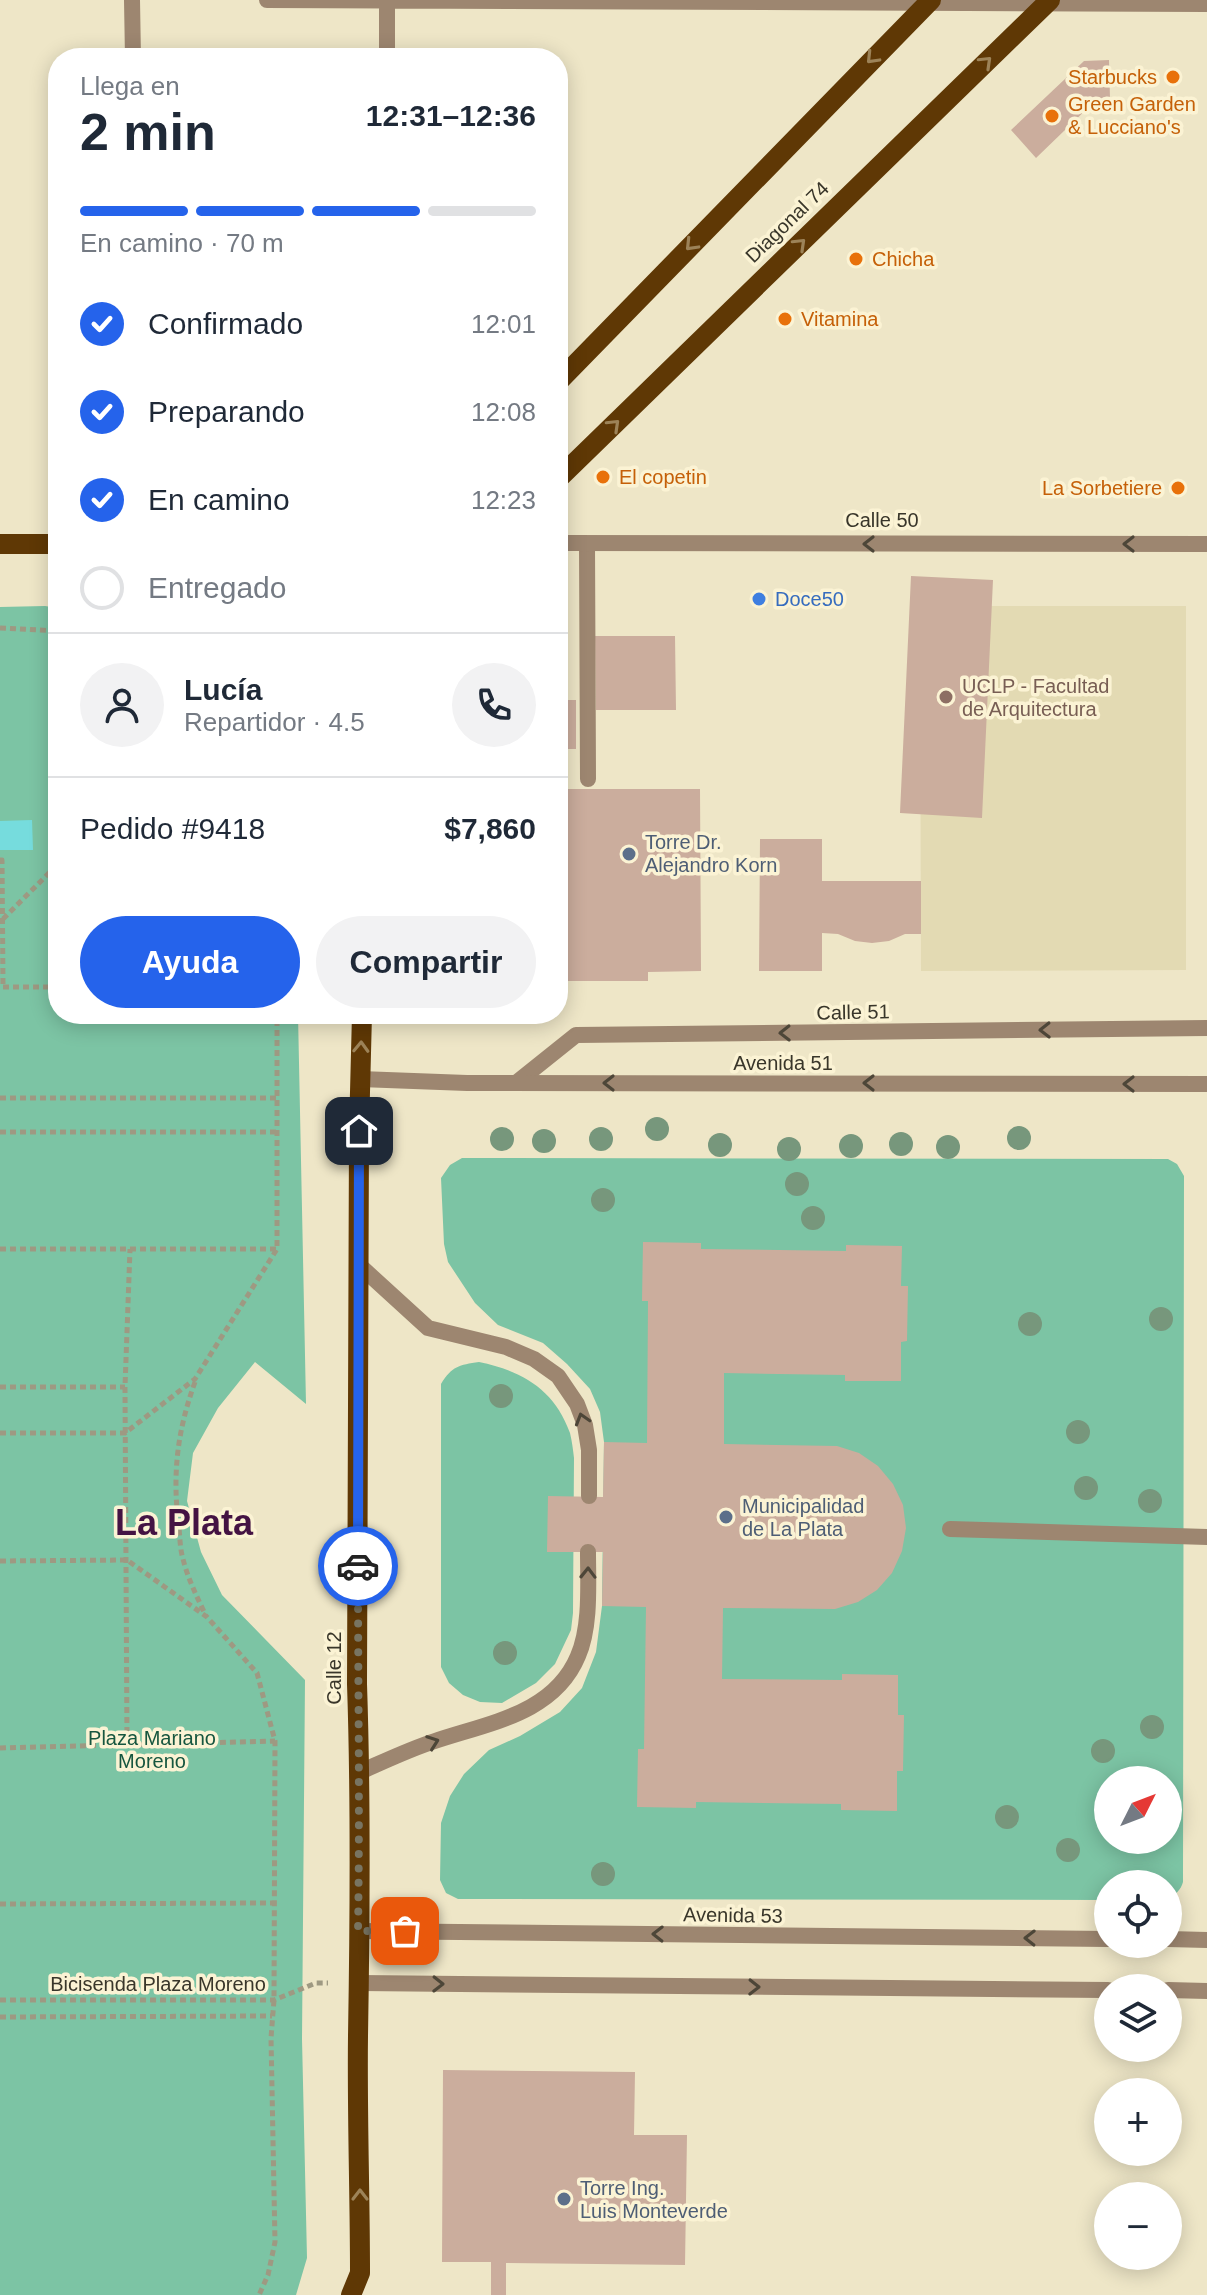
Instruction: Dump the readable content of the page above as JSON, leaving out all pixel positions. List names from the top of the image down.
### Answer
{
  "streets": {
    "main road": ["Diagonal 74", "Calle 12"],
    "street": [
      "Calle 50",
      "Calle 51",
      "Avenida 51",
      "Avenida 53"
    ],
    "path": ["Bicisenda Plaza Moreno"]
  },
  "crossings": [
    ["Calle 51", "Avenida 51"],
    ["Avenida 51", "Calle 12"],
    ["Calle 12", "Avenida 53"],
    ["Calle 12", "Bicisenda Plaza Moreno"]
  ],
  "one_way": ["Calle 50", "Calle 51", "Avenida 51"],
  "districts": ["La Plata"],
  "parks": ["Plaza Mariano Moreno"],
  "places": [
    "Starbucks",
    "Green Garden & Lucciano's",
    "Chicha",
    "Vitamina",
    "El copetin",
    "La Sorbetiere",
    "Doce50",
    "UCLP - Facultad de Arquitectura",
    "Torre Dr. Alejandro Korn",
    "Municipalidad de La Plata",
    "Torre Ing. Luis Monteverde"
  ],
  "north": "top right",
  "page": {
    "heading": ["2 min", "Llega en", "12:31–12:36"],
    "panel": [
      "Lucía",
      "Repartidor · 4.5",
      "Pedido #9418",
      "$7,860"
    ],
    "bar": "En camino · 70 m",
    "list": [
      ["Confirmado", "12:01"],
      ["Preparando", "12:08"],
      ["En camino", "12:23"],
      "Entregado"
    ],
    "buttons": ["Ayuda", "Compartir"],
    "map_buttons": ["+", "−"]
  }
}
